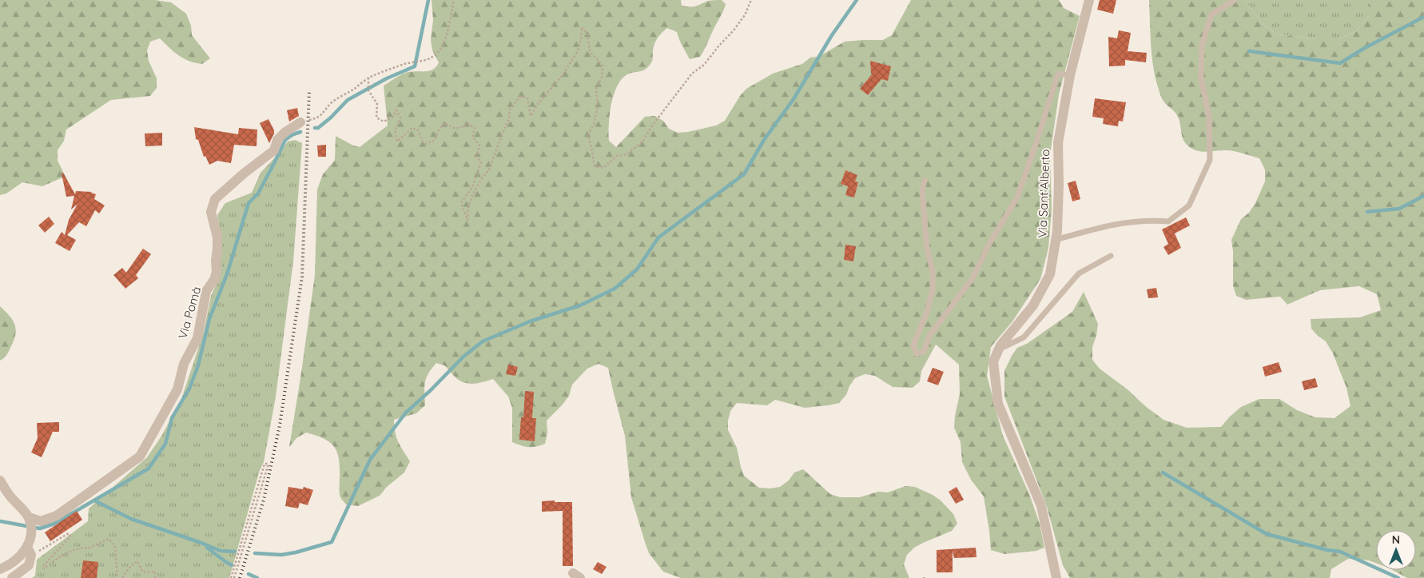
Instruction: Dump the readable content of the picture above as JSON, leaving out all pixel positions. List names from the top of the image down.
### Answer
{
  "streets": {
    "street": ["Via Sant'Alberto", "Via Pomà"]
  },
  "north": "top"
}
